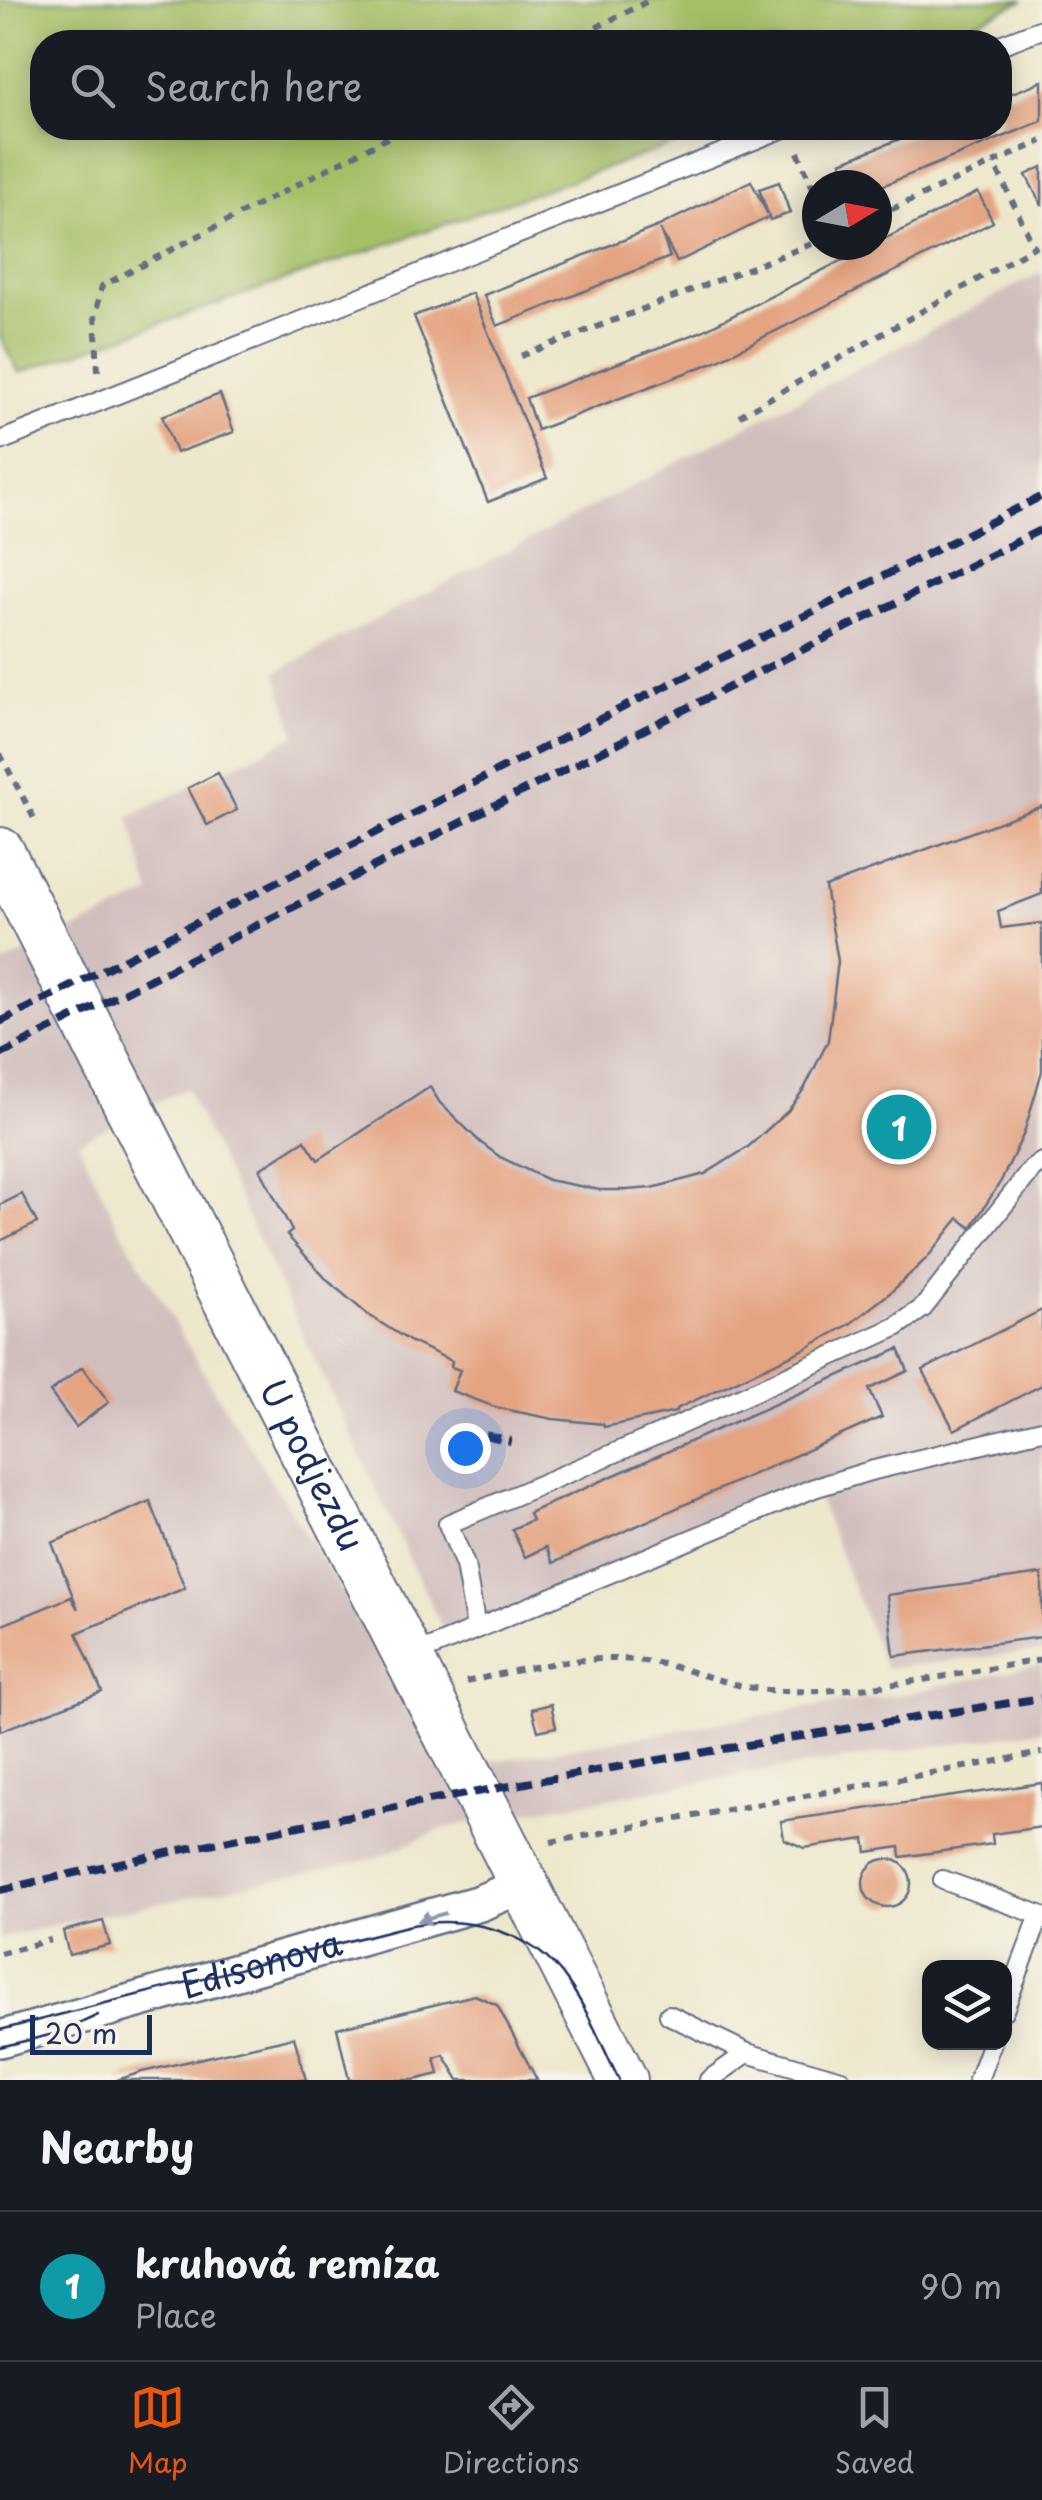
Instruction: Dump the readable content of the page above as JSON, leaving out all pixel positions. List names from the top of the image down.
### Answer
{
  "streets": {
    "main road": ["U podjezdu"],
    "street": ["Edisonova"]
  },
  "crossings": [
    ["U podjezdu", "Edisonova"]
  ],
  "one_way": ["Edisonova"],
  "scale_bar": "20 m",
  "north": "right",
  "page": {
    "search": "Search here",
    "pins": "1",
    "scale": "20 m",
    "heading": "Nearby",
    "list": [
      {
        "mark": "1",
        "name": "kruhová remíza",
        "note": "Place",
        "value": "90 m"
      }
    ],
    "nav": ["Map", "Directions", "Saved"]
  }
}
